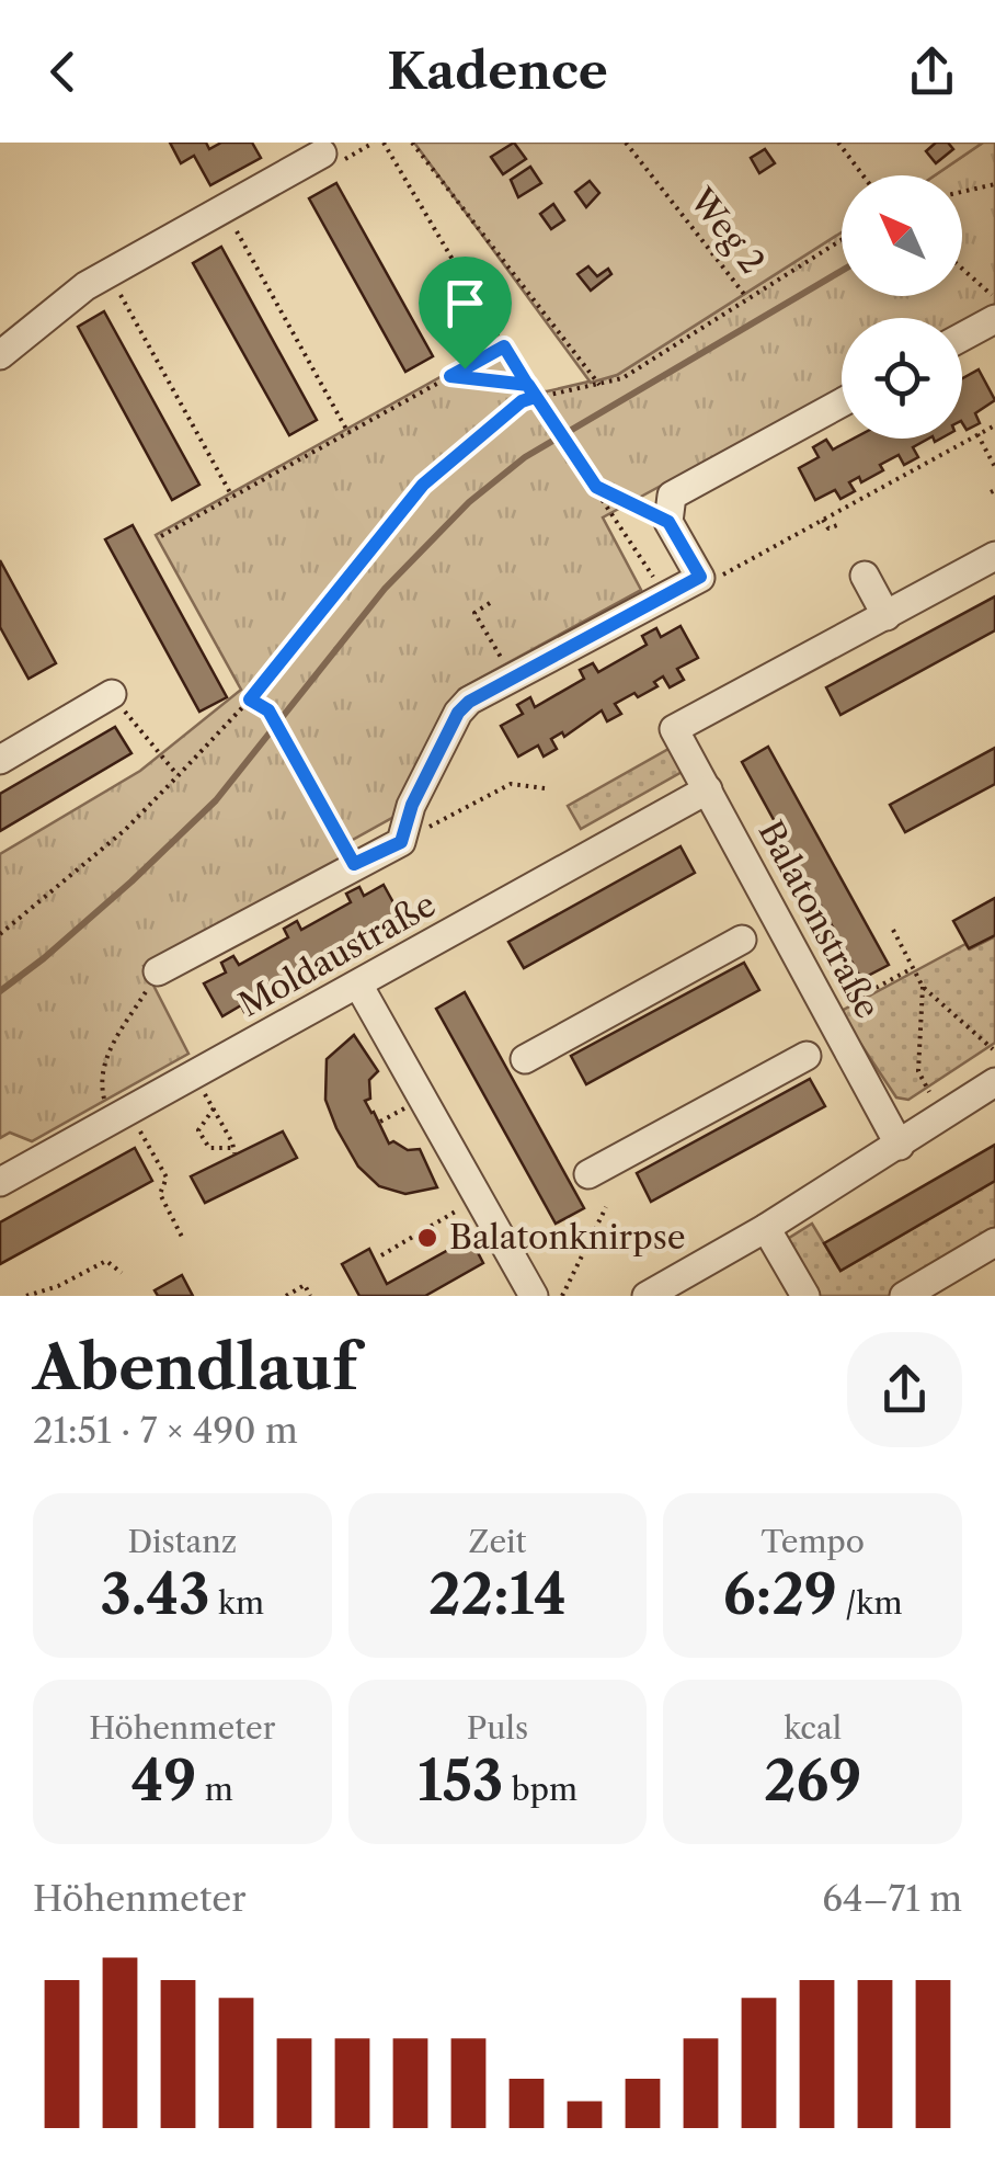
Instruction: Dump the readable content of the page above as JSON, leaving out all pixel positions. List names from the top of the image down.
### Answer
{
  "streets": {
    "street": ["Balatonstraße", "Moldaustraße"],
    "path": ["Weg 2"]
  },
  "crossings": [
    ["Balatonstraße", "Moldaustraße"]
  ],
  "places": ["Balatonknirpse"],
  "north": "top left",
  "page": {
    "header": "Kadence",
    "heading": ["Abendlauf", "21:51 · 7 × 490 m"],
    "stats": [
      ["Distanz", "3.43 km"],
      ["Zeit", "22:14"],
      ["Tempo", "6:29 /km"],
      ["Höhenmeter", "49 m"],
      ["Puls", "153 bpm"],
      ["kcal", "269"]
    ],
    "chart": ["Höhenmeter", "64–71 m"]
  }
}
